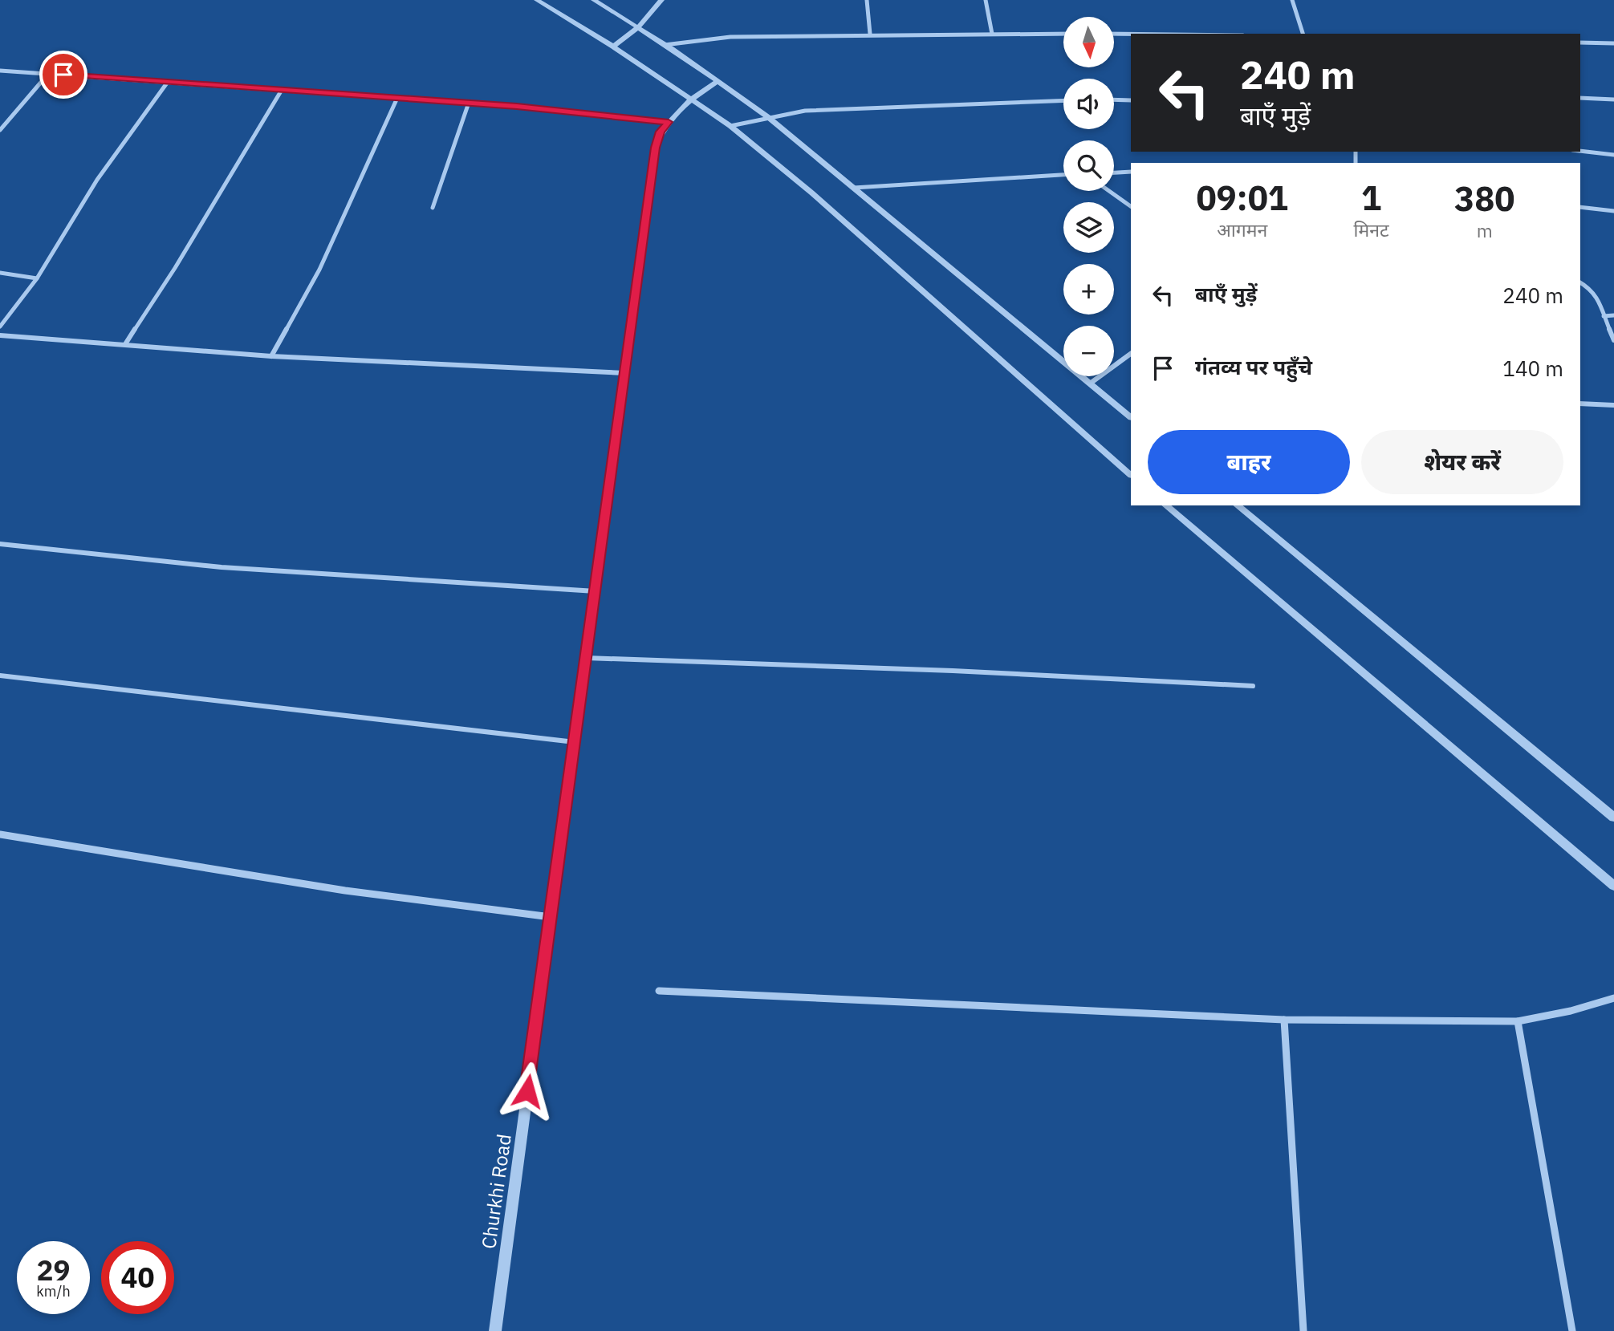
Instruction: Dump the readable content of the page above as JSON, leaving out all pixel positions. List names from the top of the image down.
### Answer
{
  "streets": {
    "street": ["Churkhi Road"]
  },
  "north": "bottom",
  "page": {
    "map_buttons": ["+", "−"],
    "turn": ["240 m", "बाएँ मुड़ें"],
    "eta": [
      "09:01",
      "आगमन",
      "1",
      "मिनट",
      "380",
      "m"
    ],
    "list": [
      {
        "name": "बाएँ मुड़ें",
        "value": "240 m"
      },
      {
        "name": "गंतव्य पर पहुँचे",
        "value": "140 m"
      }
    ],
    "buttons": ["बाहर", "शेयर करें"],
    "speed": "29 km/h",
    "limit": "40"
  }
}
